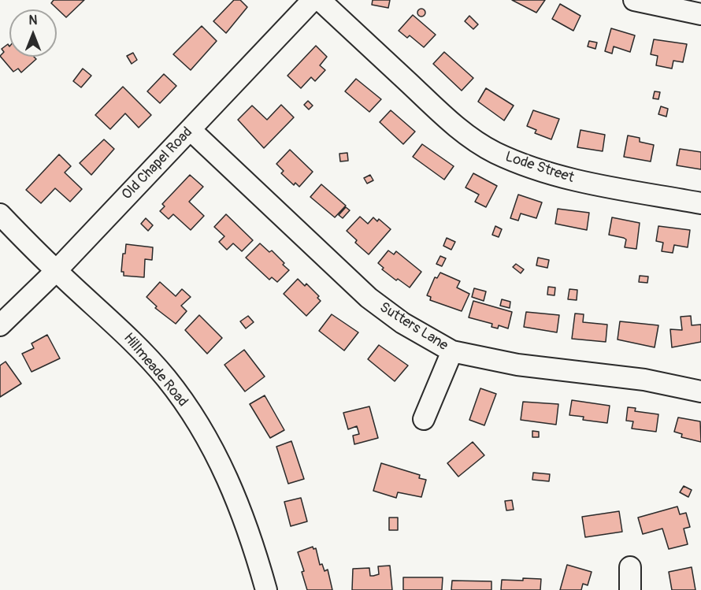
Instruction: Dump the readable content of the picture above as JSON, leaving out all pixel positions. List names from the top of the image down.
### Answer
{
  "streets": {
    "street": [
      "Old Chapel Road",
      "Lode Street",
      "Sutters Lane",
      "Hillmeade Road"
    ]
  },
  "crossings": [
    ["Old Chapel Road", "Sutters Lane"],
    ["Old Chapel Road", "Hillmeade Road"]
  ],
  "north": "top"
}
